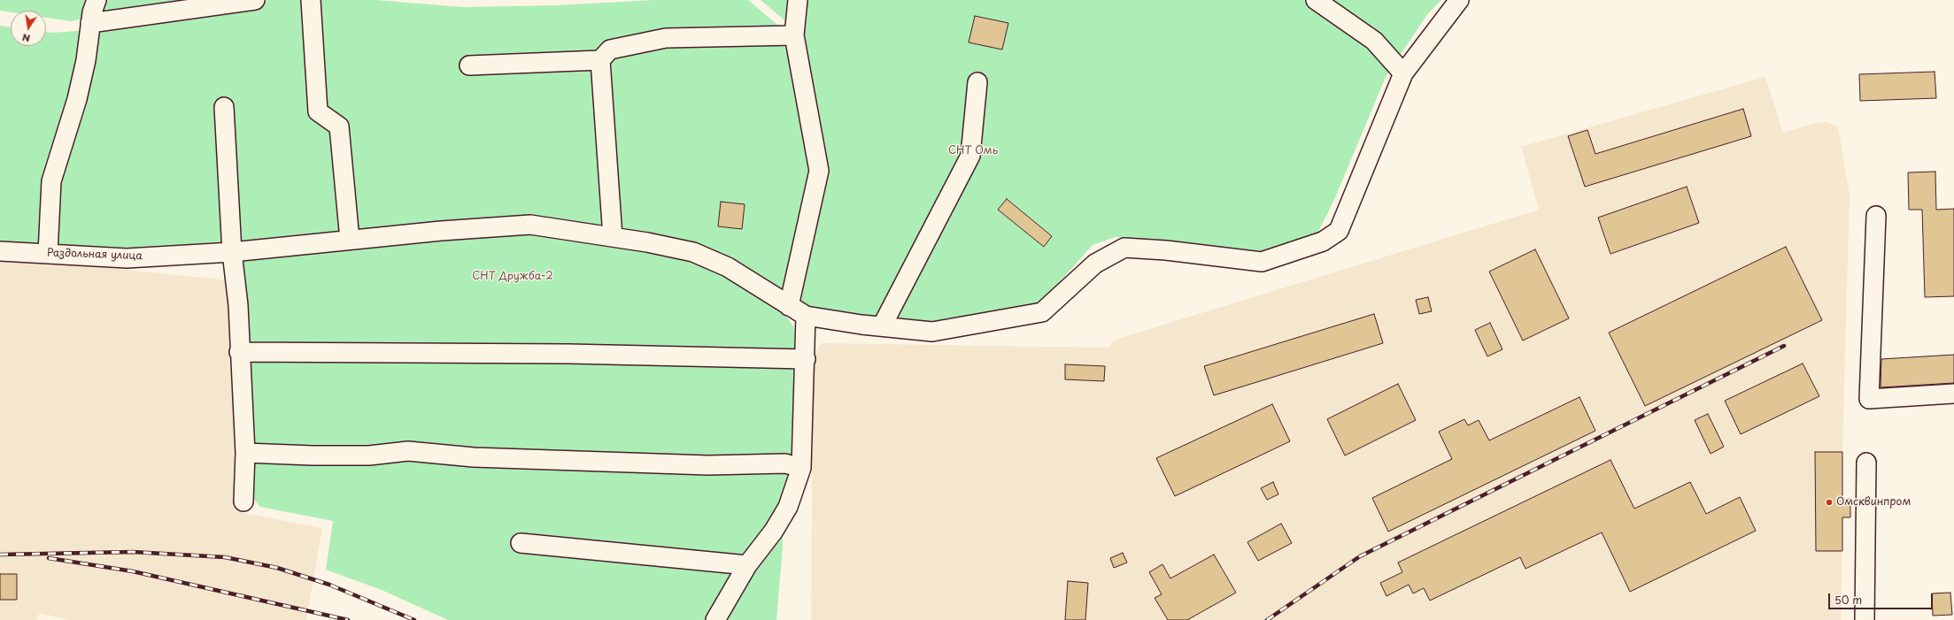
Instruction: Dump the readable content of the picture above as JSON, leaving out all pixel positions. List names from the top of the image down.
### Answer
{
  "streets": {
    "street": ["Раздольная улица"]
  },
  "parks": ["СНТ Омь", "СНТ Дружба-2"],
  "places": ["Омсквинпром"],
  "scale_bar": "50 m",
  "north": "bottom"
}
